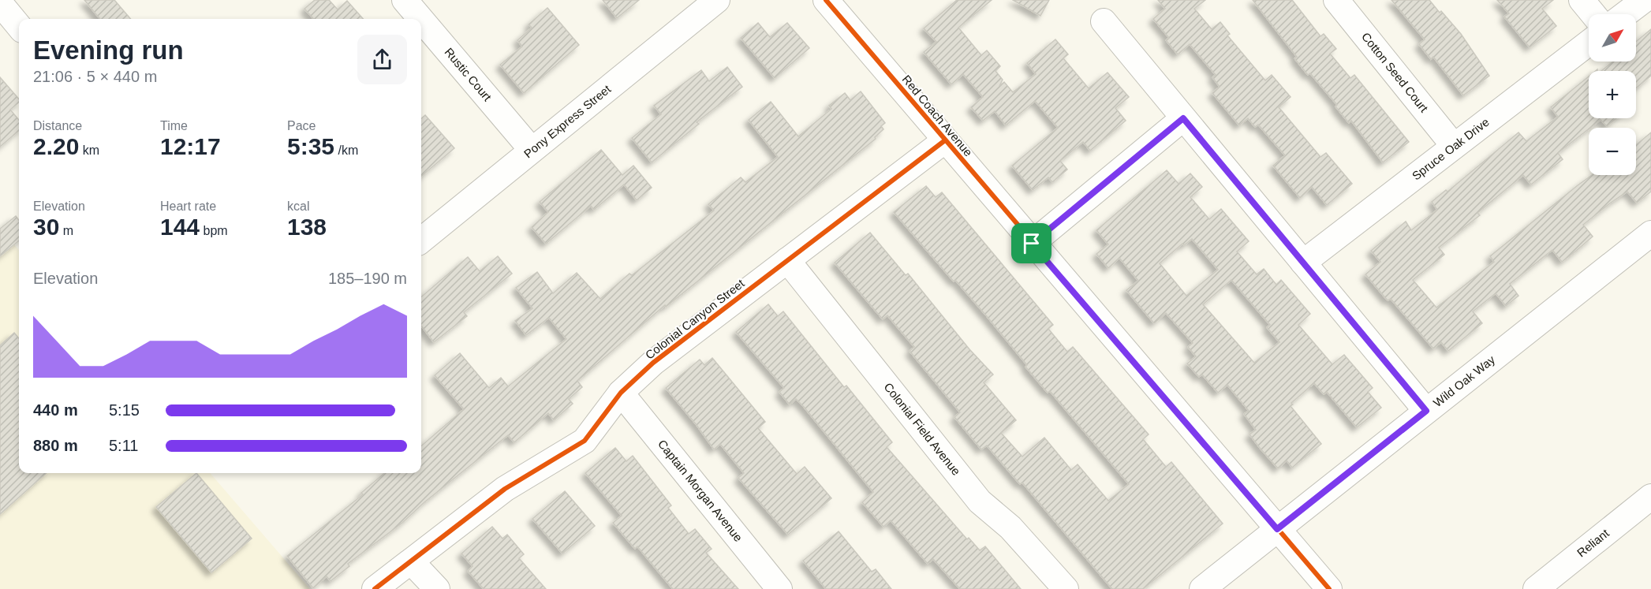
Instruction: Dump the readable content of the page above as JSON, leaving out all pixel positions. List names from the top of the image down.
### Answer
{
  "streets": {
    "street": [
      "Cotton Seed Court",
      "Rustic Court",
      "Red Coach Avenue",
      "Pony Express Street",
      "Spruce Oak Drive",
      "Colonial Canyon Street",
      "Wild Oak Way",
      "Colonial Field Avenue",
      "Captain Morgan Avenue",
      "Reliant"
    ]
  },
  "crossings": [
    ["Cotton Seed Court", "Spruce Oak Drive"],
    ["Rustic Court", "Pony Express Street"],
    ["Red Coach Avenue", "Colonial Canyon Street"],
    ["Red Coach Avenue", "Wild Oak Way"],
    ["Colonial Canyon Street", "Colonial Field Avenue"],
    ["Colonial Canyon Street", "Captain Morgan Avenue"]
  ],
  "north": "top right",
  "page": {
    "map_buttons": ["+", "−"],
    "heading": ["Evening run", "21:06 · 5 × 440 m"],
    "stats": [
      ["Distance", "2.20 km"],
      ["Time", "12:17"],
      ["Pace", "5:35 /km"],
      ["Elevation", "30 m"],
      ["Heart rate", "144 bpm"],
      ["kcal", "138"]
    ],
    "chart": ["Elevation", "185–190 m"],
    "list": [
      {
        "name": "440 m",
        "note": "5:15"
      },
      {
        "name": "880 m",
        "note": "5:11"
      }
    ]
  }
}
